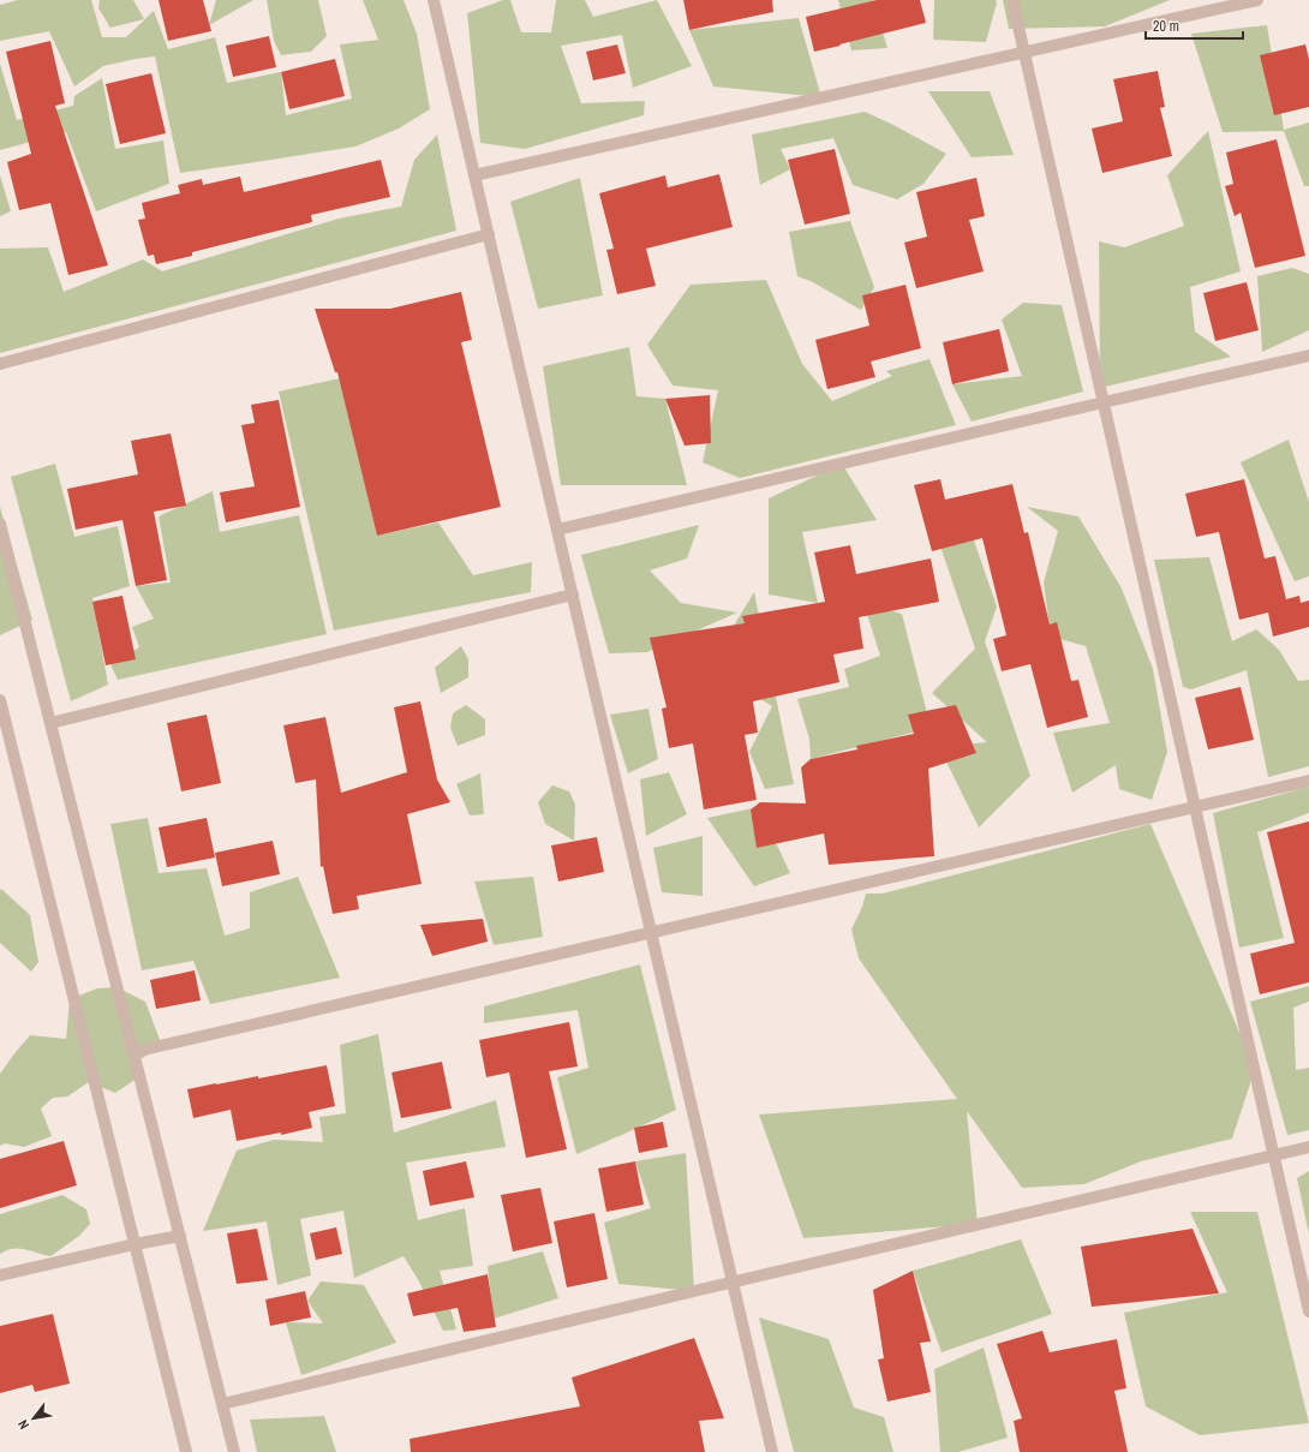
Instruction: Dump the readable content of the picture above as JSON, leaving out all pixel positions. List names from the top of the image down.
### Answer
{
  "scale_bar": "20 m",
  "north": "bottom left"
}
